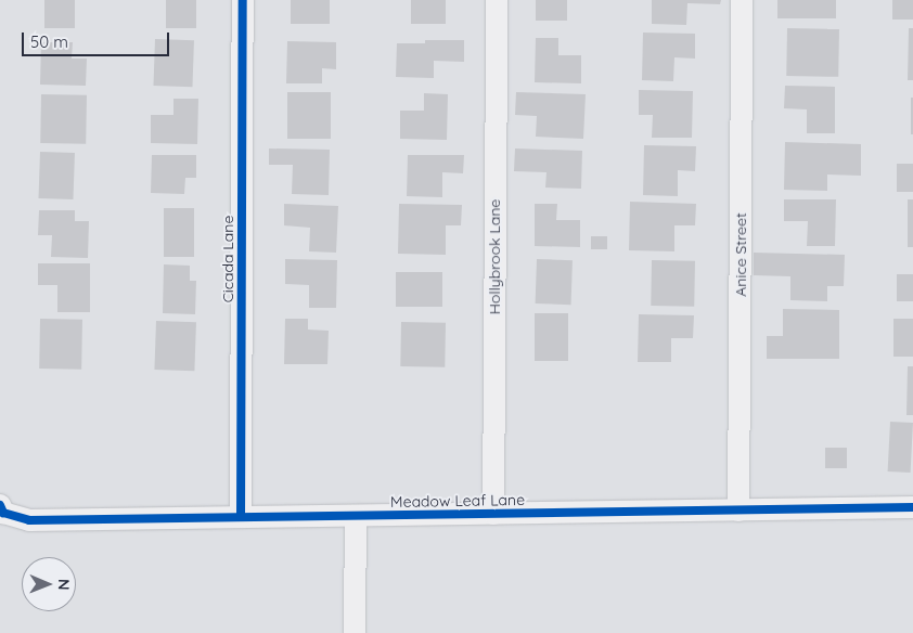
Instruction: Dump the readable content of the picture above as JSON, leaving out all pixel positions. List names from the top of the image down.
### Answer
{
  "streets": {
    "street": [
      "Anice Street",
      "Hollybrook Lane",
      "Cicada Lane",
      "Meadow Leaf Lane"
    ]
  },
  "crossings": [
    ["Anice Street", "Meadow Leaf Lane"],
    ["Hollybrook Lane", "Meadow Leaf Lane"],
    ["Cicada Lane", "Meadow Leaf Lane"]
  ],
  "scale_bar": "50 m",
  "north": "right"
}
